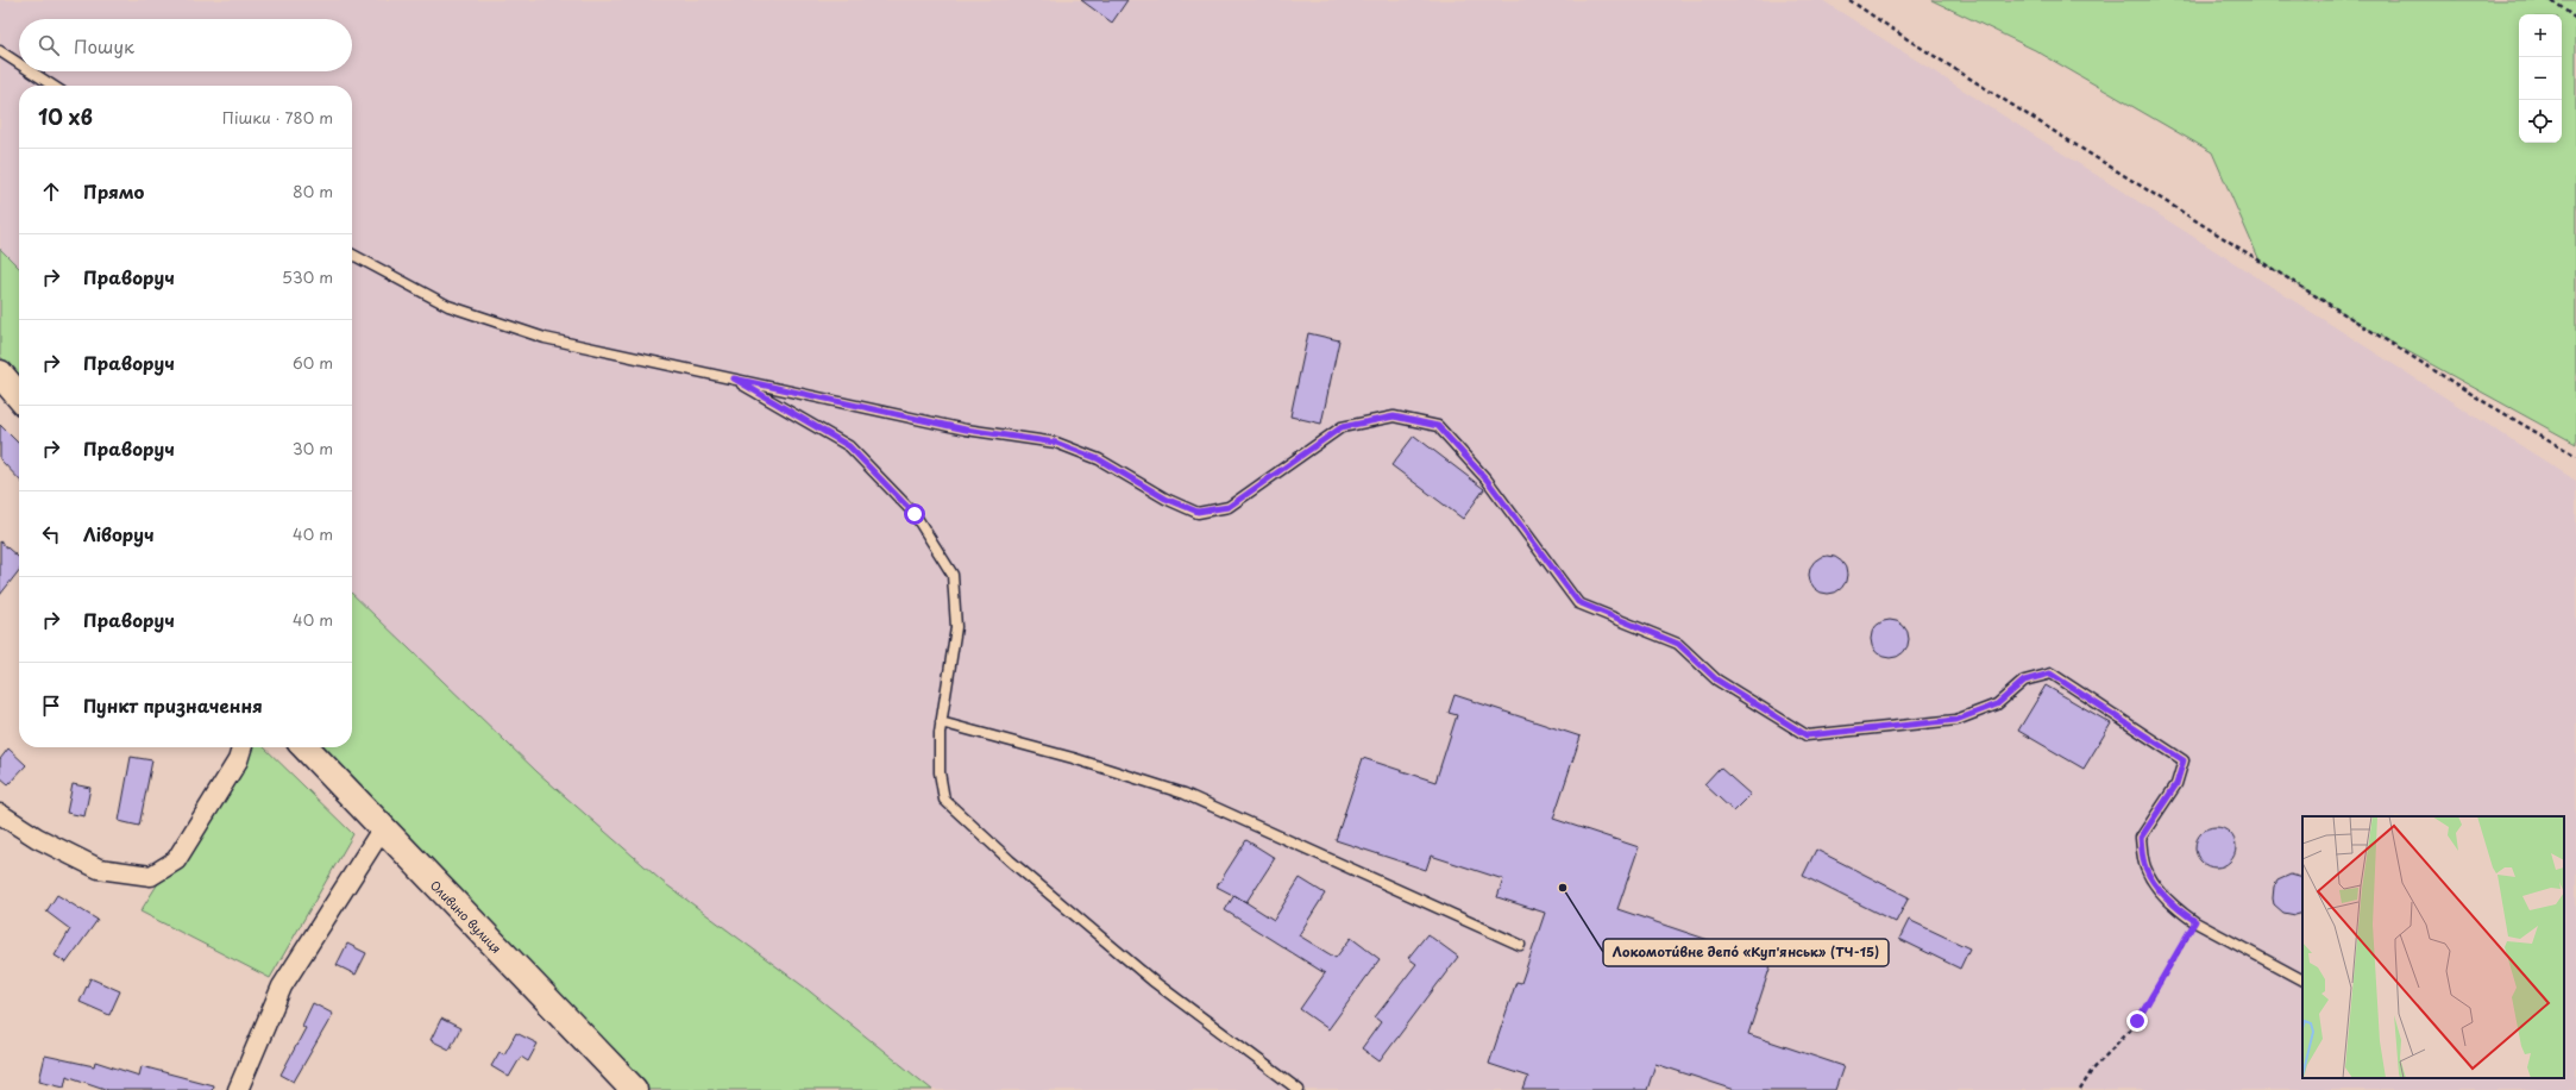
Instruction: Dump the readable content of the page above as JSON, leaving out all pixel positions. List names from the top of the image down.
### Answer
{
  "streets": {
    "street": ["Оливино вулиця"]
  },
  "places": ["Локомоти́вне депо́ «Куп'янськ» (ТЧ-15)"],
  "page": {
    "map_buttons": ["+", "−"],
    "search": "Пошук",
    "heading": ["10 хв", "Пішки · 780 m"],
    "list": [
      ["Прямо", "80 m"],
      ["Праворуч", "530 m"],
      ["Праворуч", "60 m"],
      ["Праворуч", "30 m"],
      ["Ліворуч", "40 m"],
      ["Праворуч", "40 m"],
      "Пункт призначення"
    ]
  }
}
